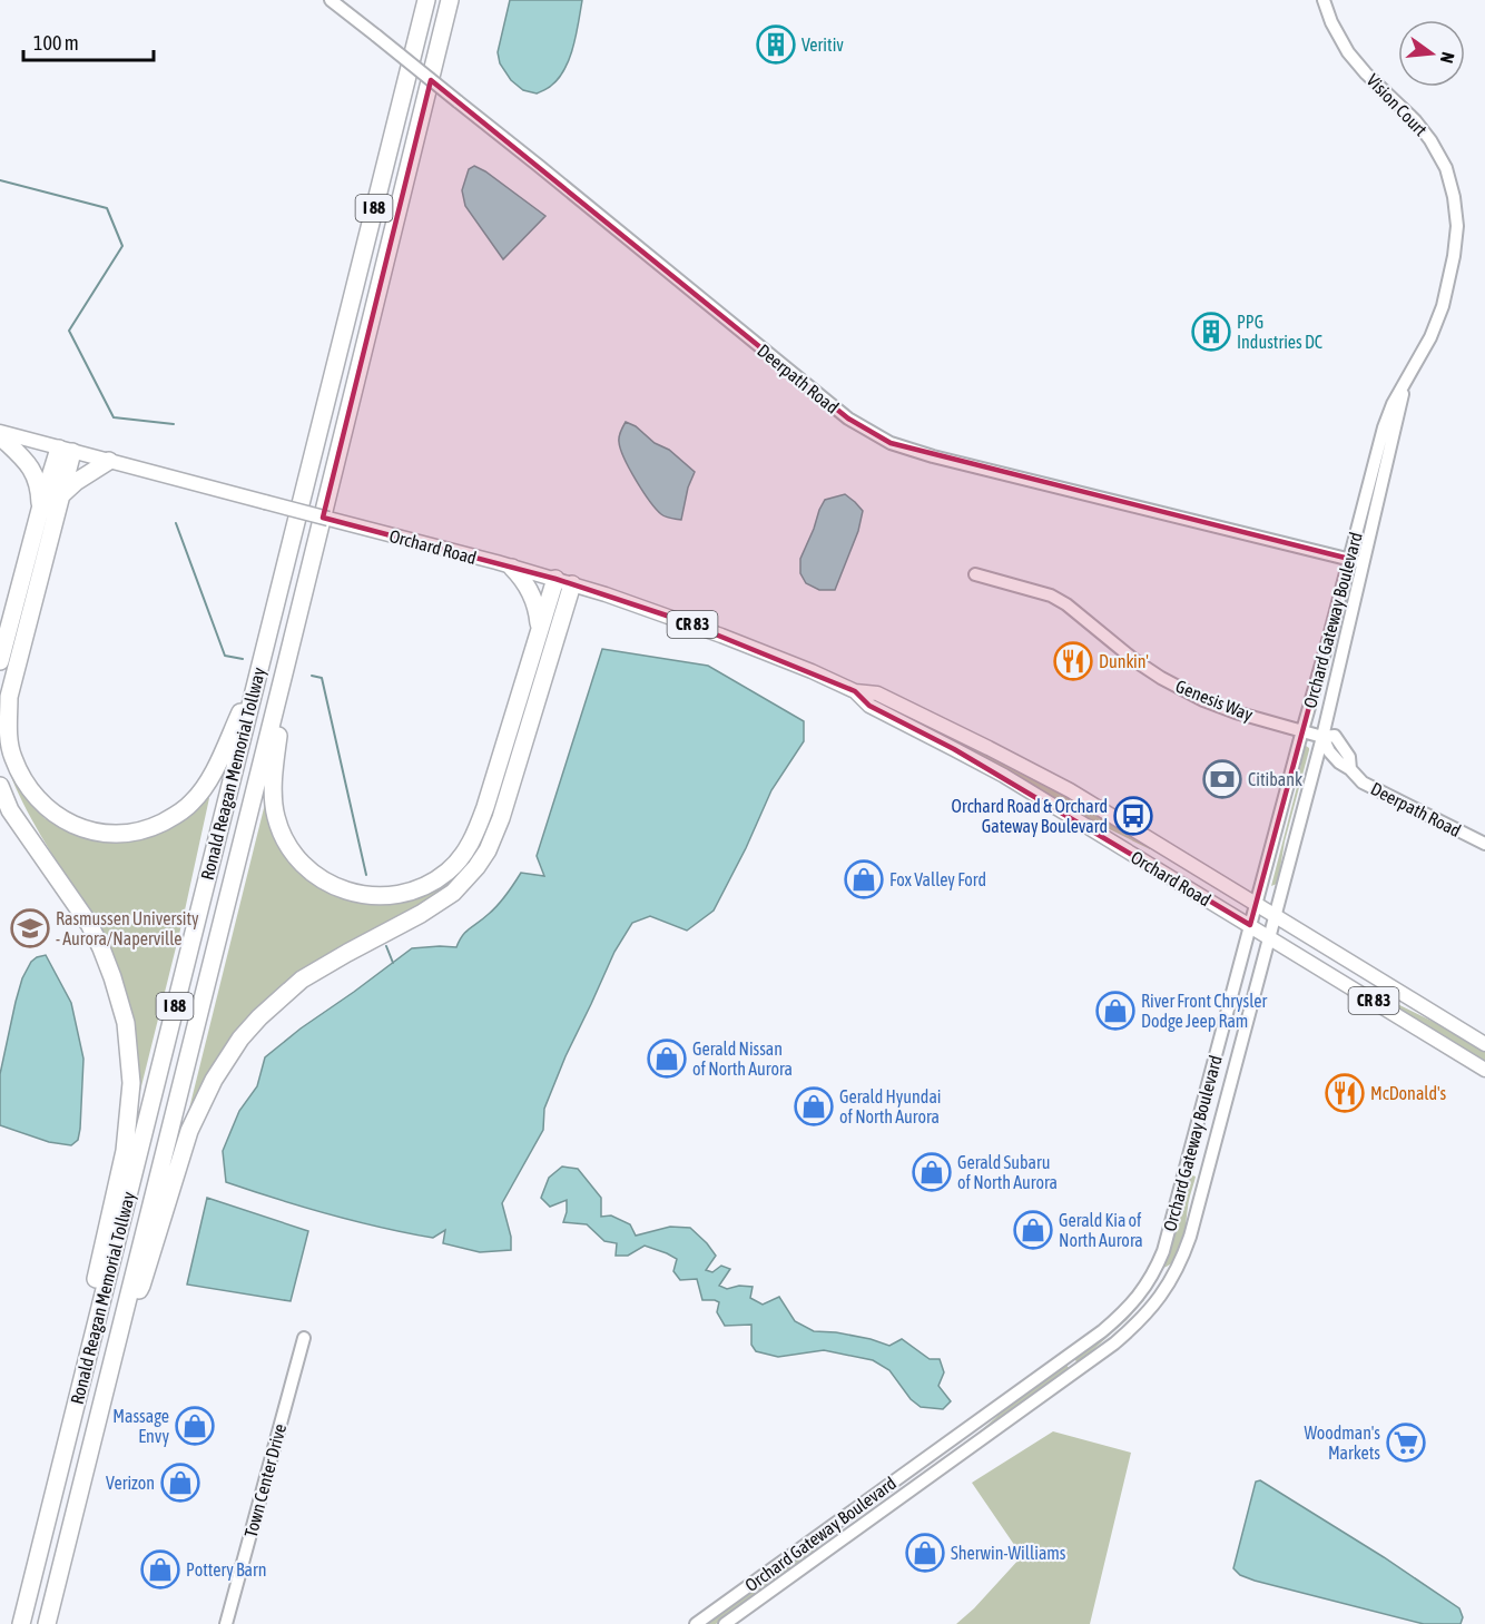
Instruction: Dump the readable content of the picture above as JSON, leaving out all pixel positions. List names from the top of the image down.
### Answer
{
  "streets": {
    "highway": ["I 88", "Ronald Reagan Memorial Tollway"],
    "main road": ["Orchard Road", "CR 83"],
    "street": [
      "Vision Court",
      "Deerpath Road",
      "Orchard Gateway Boulevard",
      "Genesis Way",
      "Town Center Drive"
    ]
  },
  "crossings": [
    ["Vision Court", "Orchard Gateway Boulevard"],
    ["Deerpath Road", "Orchard Gateway Boulevard"],
    ["Deerpath Road", "Genesis Way"],
    ["Orchard Road", "Orchard Gateway Boulevard"],
    ["Orchard Gateway Boulevard", "Genesis Way"]
  ],
  "places": {
    "building": ["Veritiv", "PPG Industries DC"],
    "restaurant": ["Dunkin'", "McDonald's"],
    "bank": ["Citibank"],
    "bus stop": ["Orchard Road & Orchard Gateway Boulevard"],
    "shop": [
      "Fox Valley Ford",
      "River Front Chrysler Dodge Jeep Ram",
      "Gerald Nissan of North Aurora",
      "Gerald Hyundai of North Aurora",
      "Gerald Subaru of North Aurora",
      "Gerald Kia of North Aurora",
      "Massage Envy",
      "Verizon",
      "Sherwin-Williams",
      "Pottery Barn"
    ],
    "school or university": ["Rasmussen University - Aurora/Naperville"],
    "supermarket": ["Woodman's Markets"]
  },
  "scale_bar": "100 m",
  "north": "right"
}
